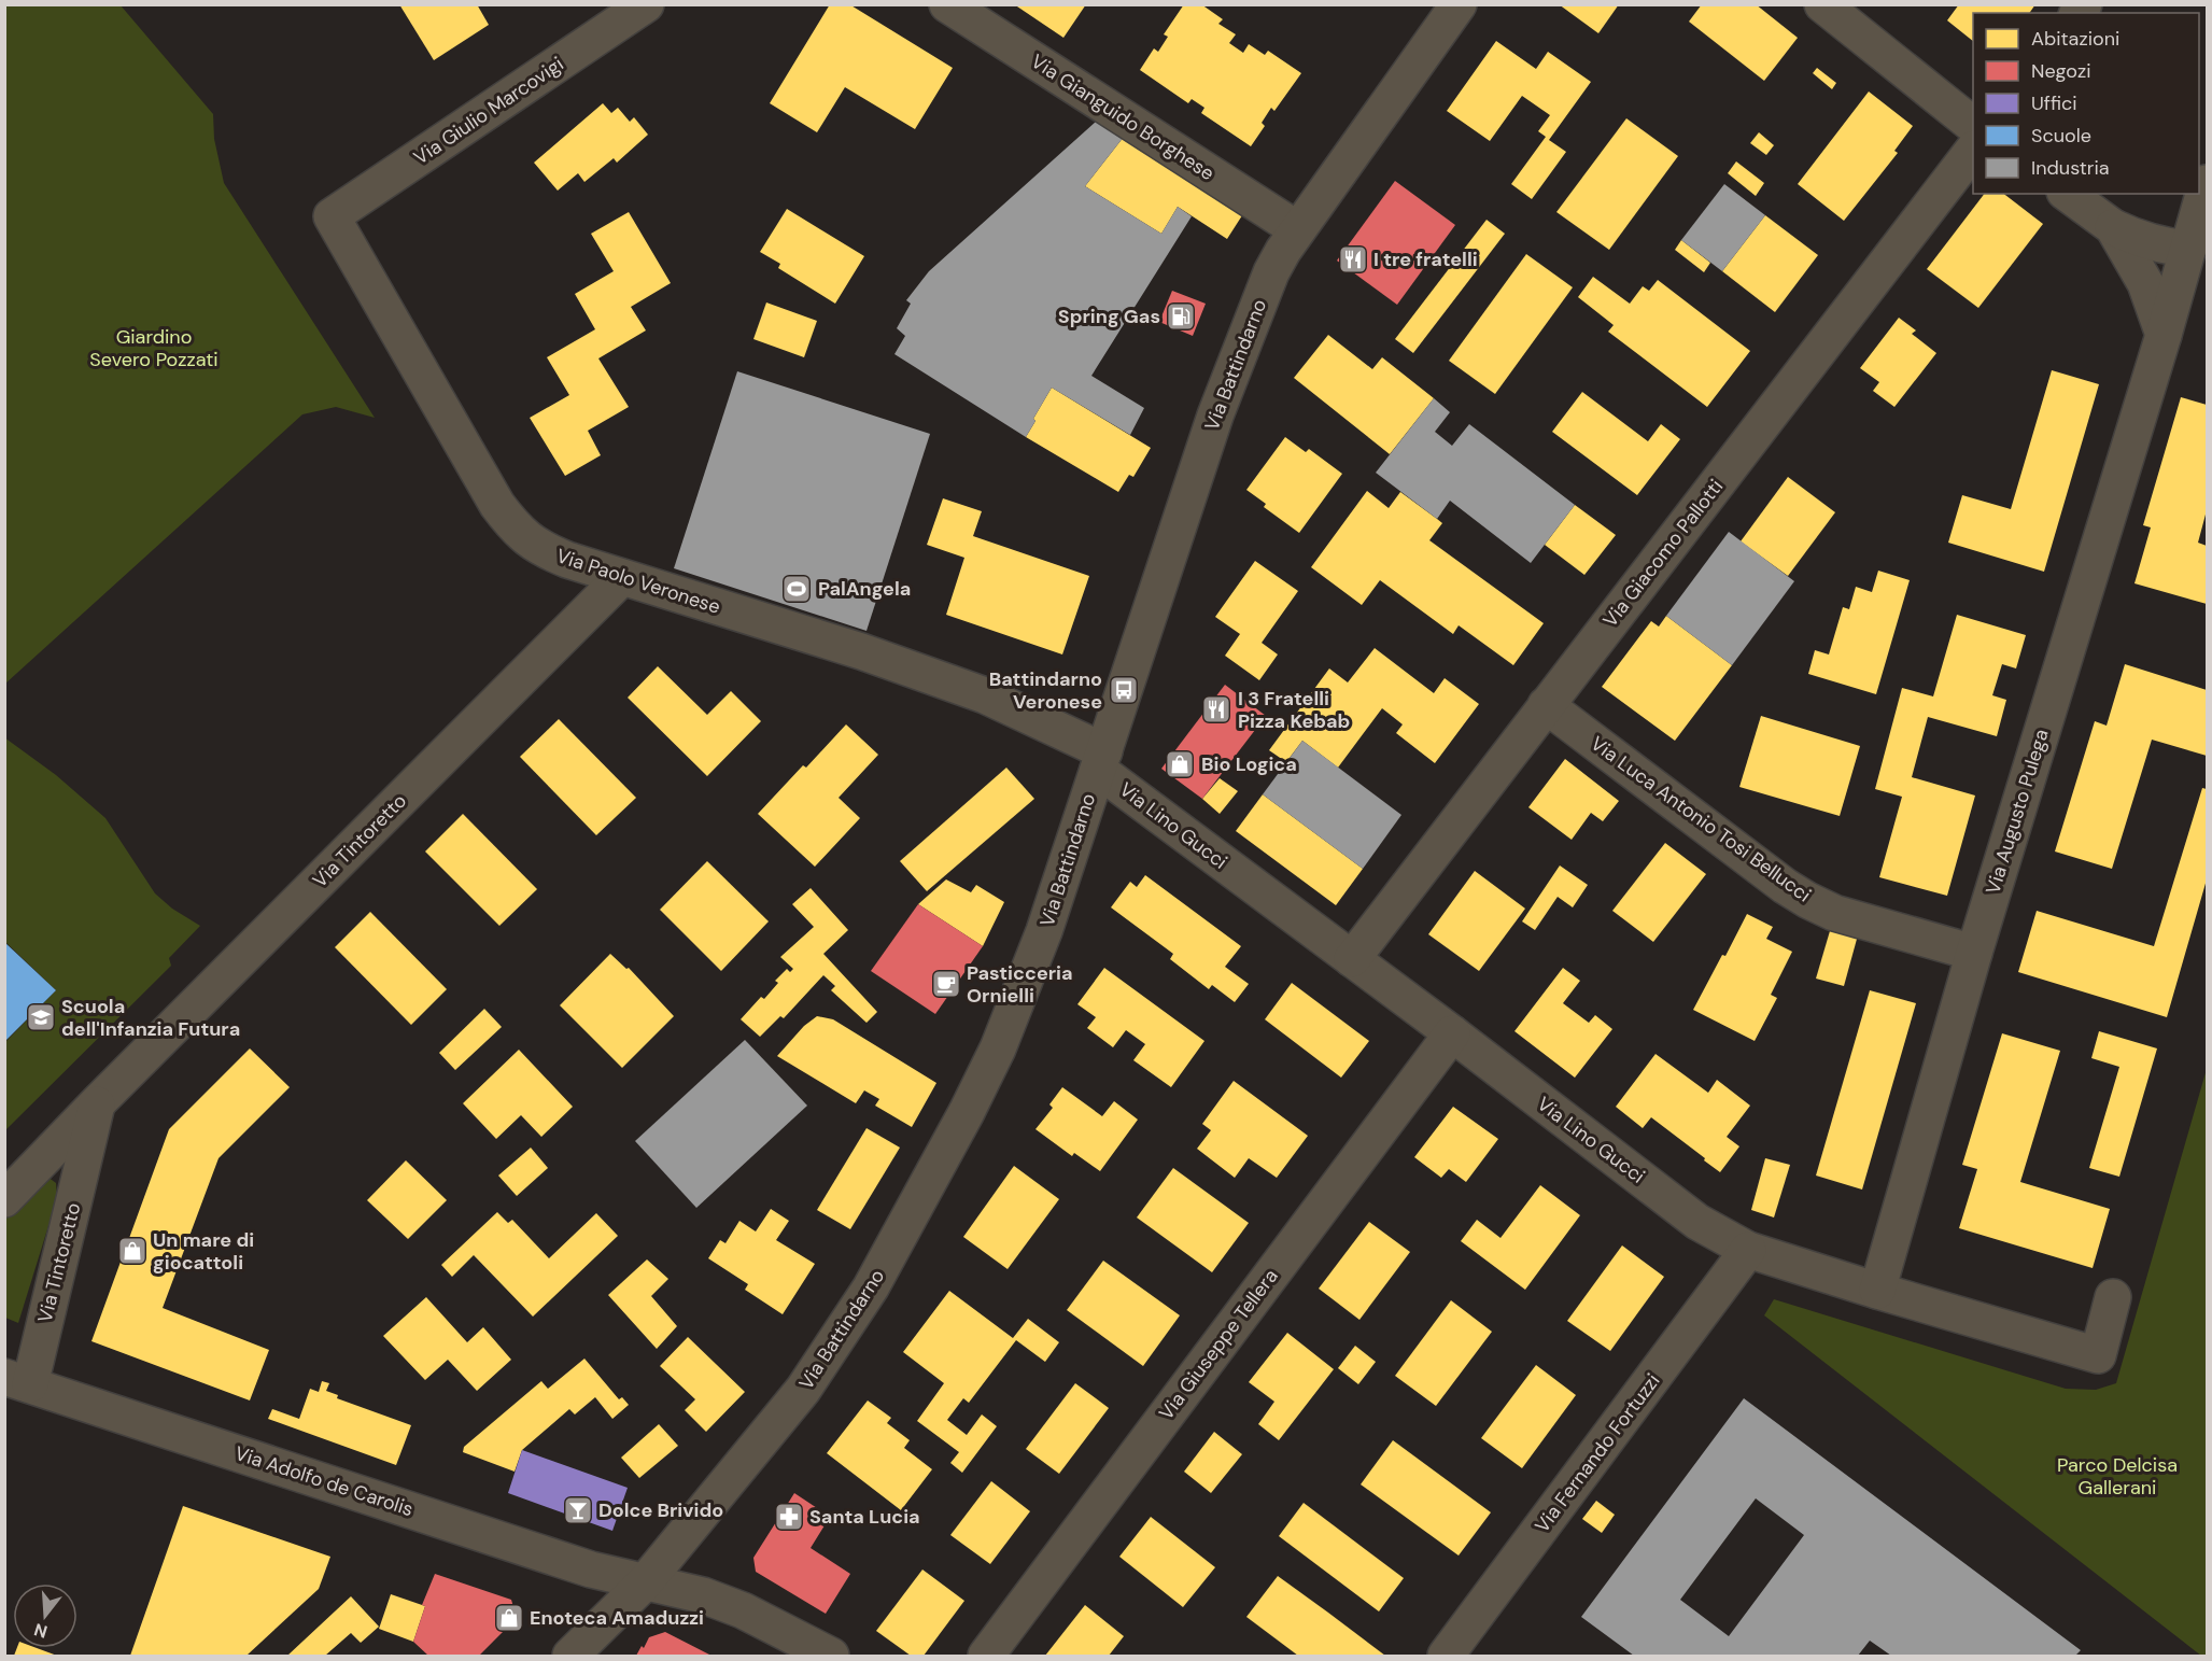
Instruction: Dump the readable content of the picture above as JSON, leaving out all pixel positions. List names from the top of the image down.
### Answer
{
  "streets": {
    "street": [
      "Via Giulio Marcovigi",
      "Via Gianguido Borghese",
      "Via Battindarno",
      "Via Giacomo Pallotti",
      "Via Paolo Veronese",
      "Via Augusto Pulega",
      "Via Luca Antonio Tosi Bellucci",
      "Via Lino Gucci",
      "Via Tintoretto",
      "Via Giuseppe Tellera",
      "Via Fernando Fortuzzi",
      "Via Adolfo de Carolis"
    ]
  },
  "crossings": [
    ["Via Giulio Marcovigi", "Via Paolo Veronese"],
    ["Via Gianguido Borghese", "Via Battindarno"],
    ["Via Battindarno", "Via Paolo Veronese"],
    ["Via Battindarno", "Via Lino Gucci"],
    ["Via Battindarno", "Via Adolfo de Carolis"],
    ["Via Giacomo Pallotti", "Via Luca Antonio Tosi Bellucci"],
    ["Via Giacomo Pallotti", "Via Lino Gucci"],
    ["Via Paolo Veronese", "Via Lino Gucci"],
    ["Via Paolo Veronese", "Via Tintoretto"],
    ["Via Augusto Pulega", "Via Luca Antonio Tosi Bellucci"],
    ["Via Augusto Pulega", "Via Lino Gucci"],
    ["Via Lino Gucci", "Via Giuseppe Tellera"],
    ["Via Lino Gucci", "Via Fernando Fortuzzi"],
    ["Via Tintoretto", "Via Adolfo de Carolis"]
  ],
  "parks": ["Giardino Severo Pozzati", "Parco Delcisa Gallerani"],
  "places": {
    "restaurant": ["I tre fratelli", "I 3 Fratelli Pizza Kebab"],
    "fuel station": ["Spring Gas"],
    "sports": ["PalAngela"],
    "bus stop": ["Battindarno Veronese"],
    "shop": ["Bio Logica", "Un mare di giocattoli", "Enoteca Amaduzzi"],
    "cafe": ["Pasticceria Ornielli"],
    "school or university": ["Scuola dell'Infanzia Futura"],
    "bar": ["Dolce Brivido"],
    "pharmacy": ["Santa Lucia"]
  },
  "legend": [
    "Abitazioni",
    "Negozi",
    "Uffici",
    "Scuole",
    "Industria"
  ],
  "north": "bottom"
}
